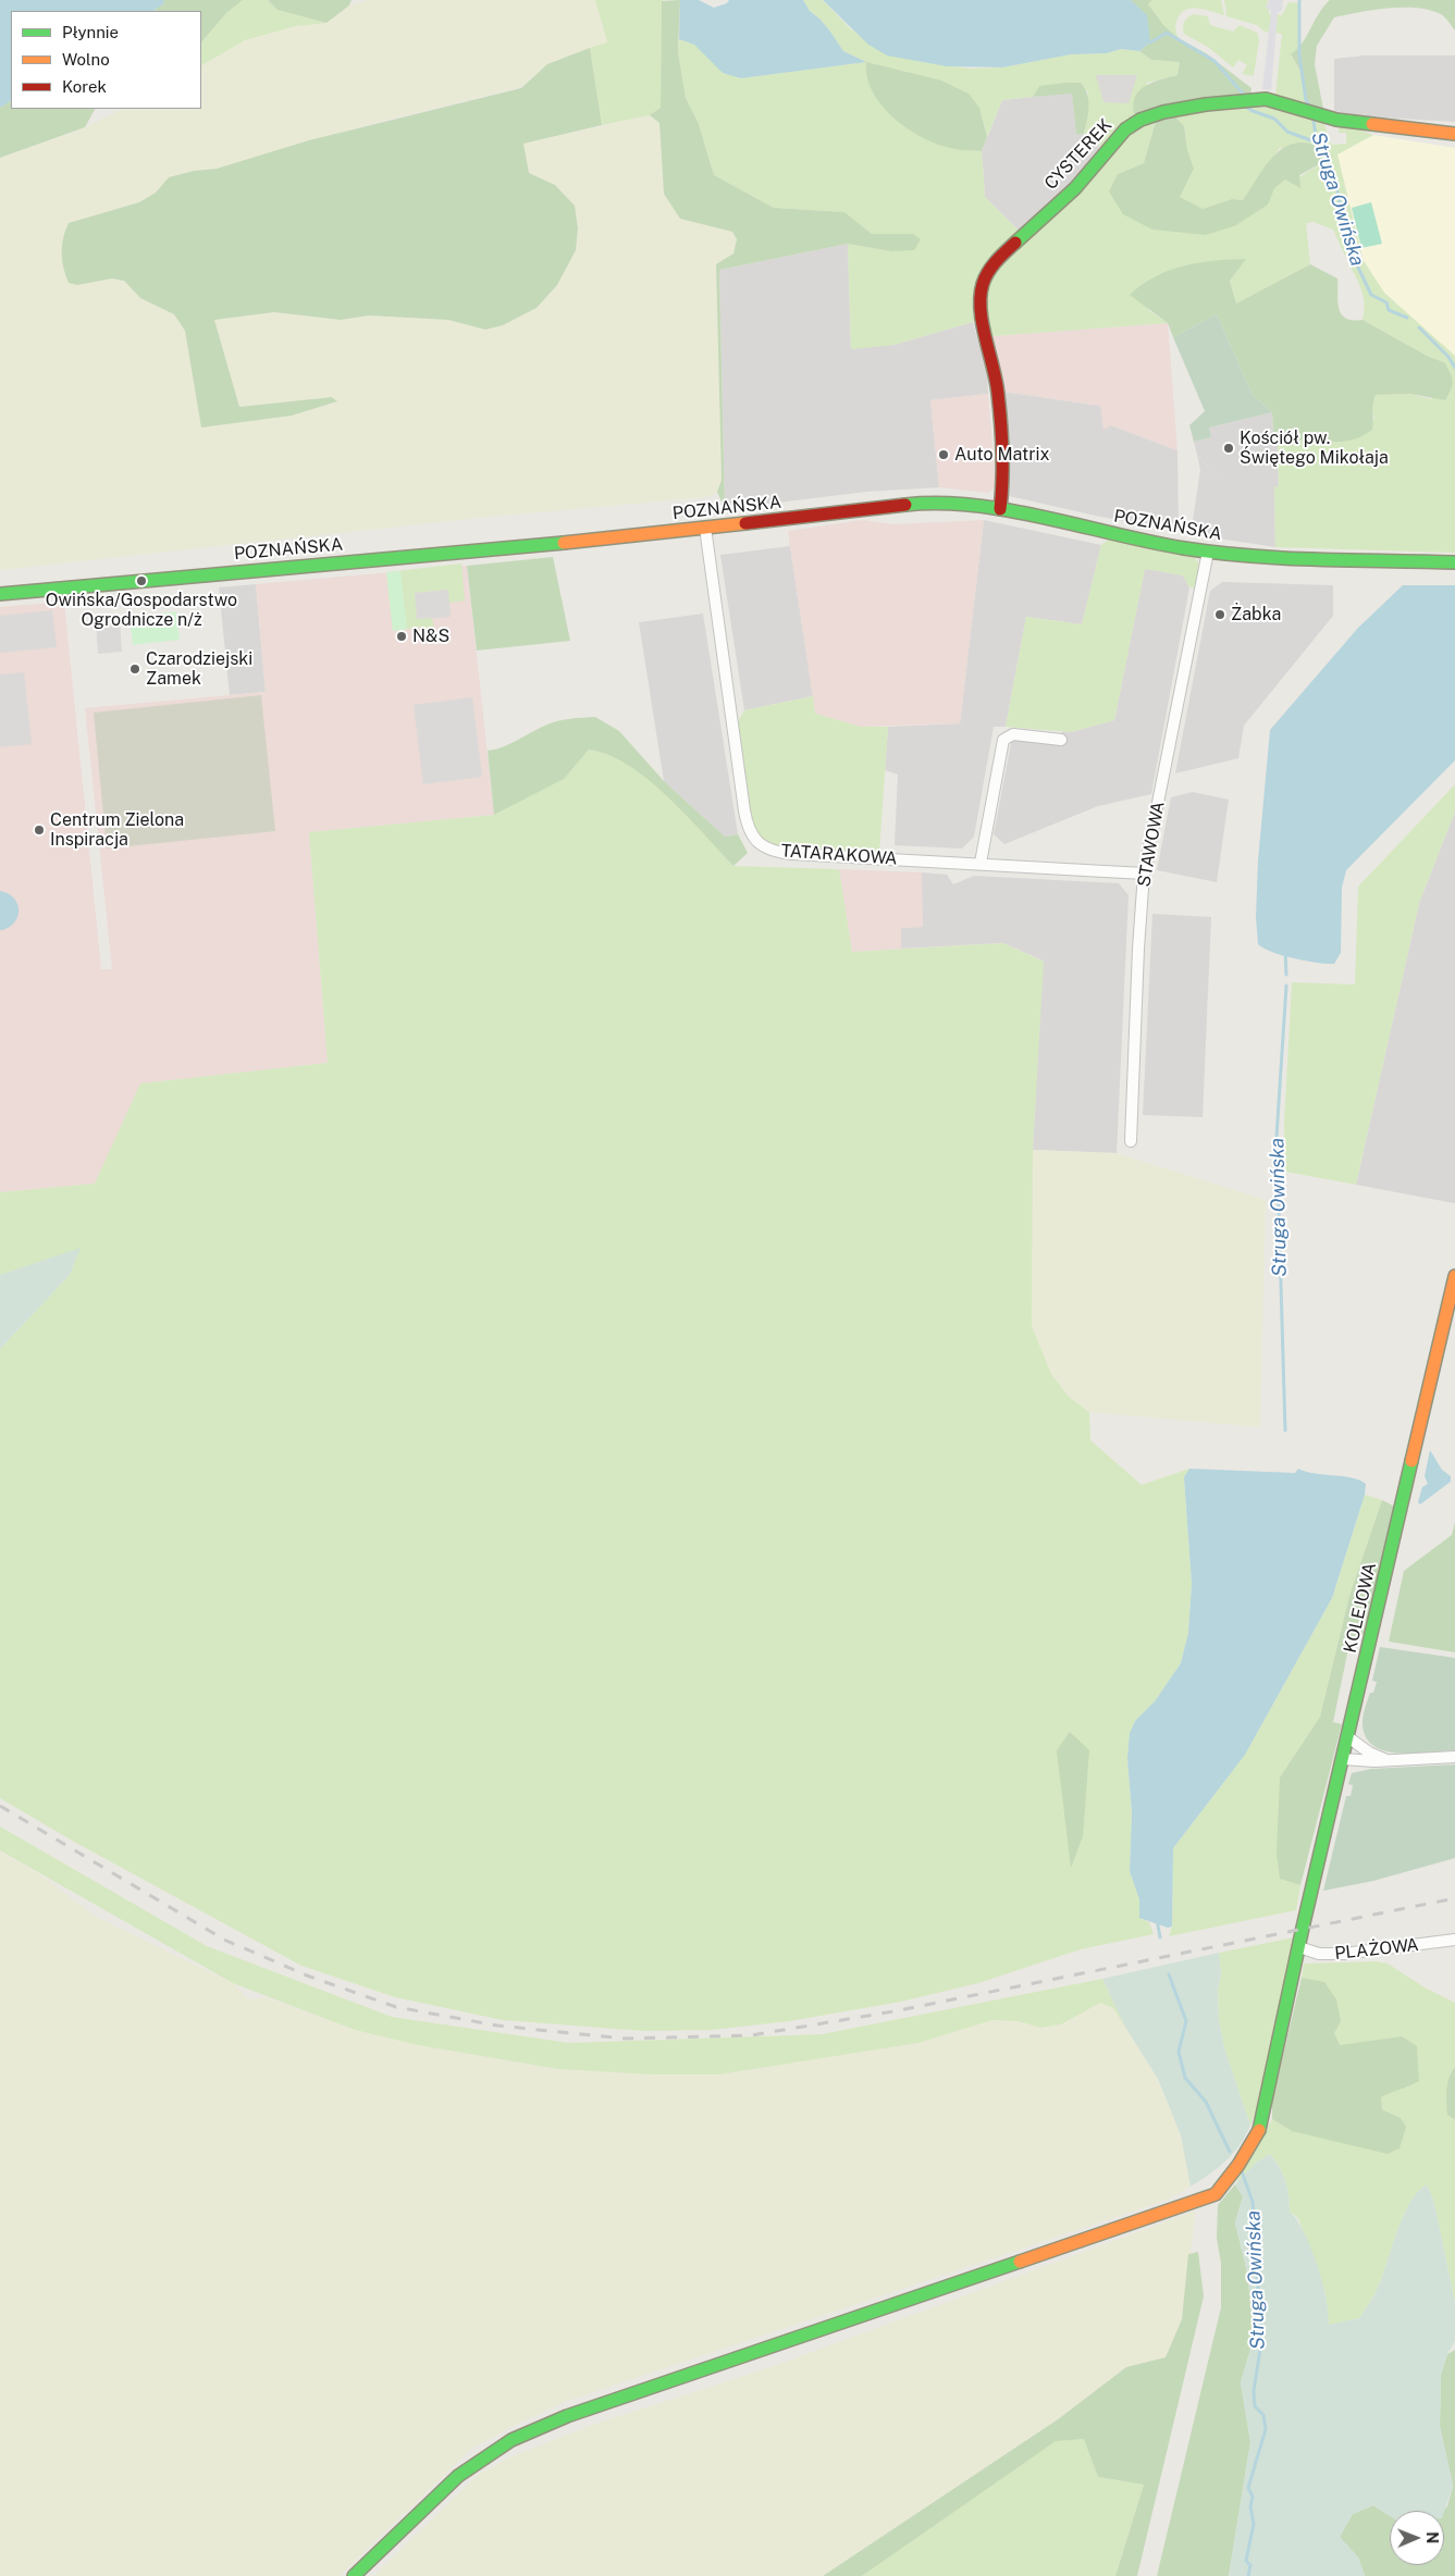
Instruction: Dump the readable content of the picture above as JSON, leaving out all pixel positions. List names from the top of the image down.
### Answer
{
  "streets": {
    "street": [
      "CYSTEREK",
      "POZNAŃSKA",
      "STAWOWA",
      "TATARAKOWA",
      "KOLEJOWA",
      "PLAŻOWA"
    ]
  },
  "crossings": [
    ["CYSTEREK", "POZNAŃSKA"],
    ["POZNAŃSKA", "STAWOWA"],
    ["POZNAŃSKA", "TATARAKOWA"],
    ["STAWOWA", "TATARAKOWA"],
    ["KOLEJOWA", "PLAŻOWA"]
  ],
  "water": ["Struga Owińska"],
  "places": [
    "Kościół pw. Świętego Mikołaja",
    "Auto Matrix",
    "Owińska/Gospodarstwo Ogrodnicze n/ż",
    "Żabka",
    "N&S",
    "Czarodziejski Zamek",
    "Centrum Zielona Inspiracja"
  ],
  "legend": ["Płynnie", "Wolno", "Korek"],
  "north": "right"
}
